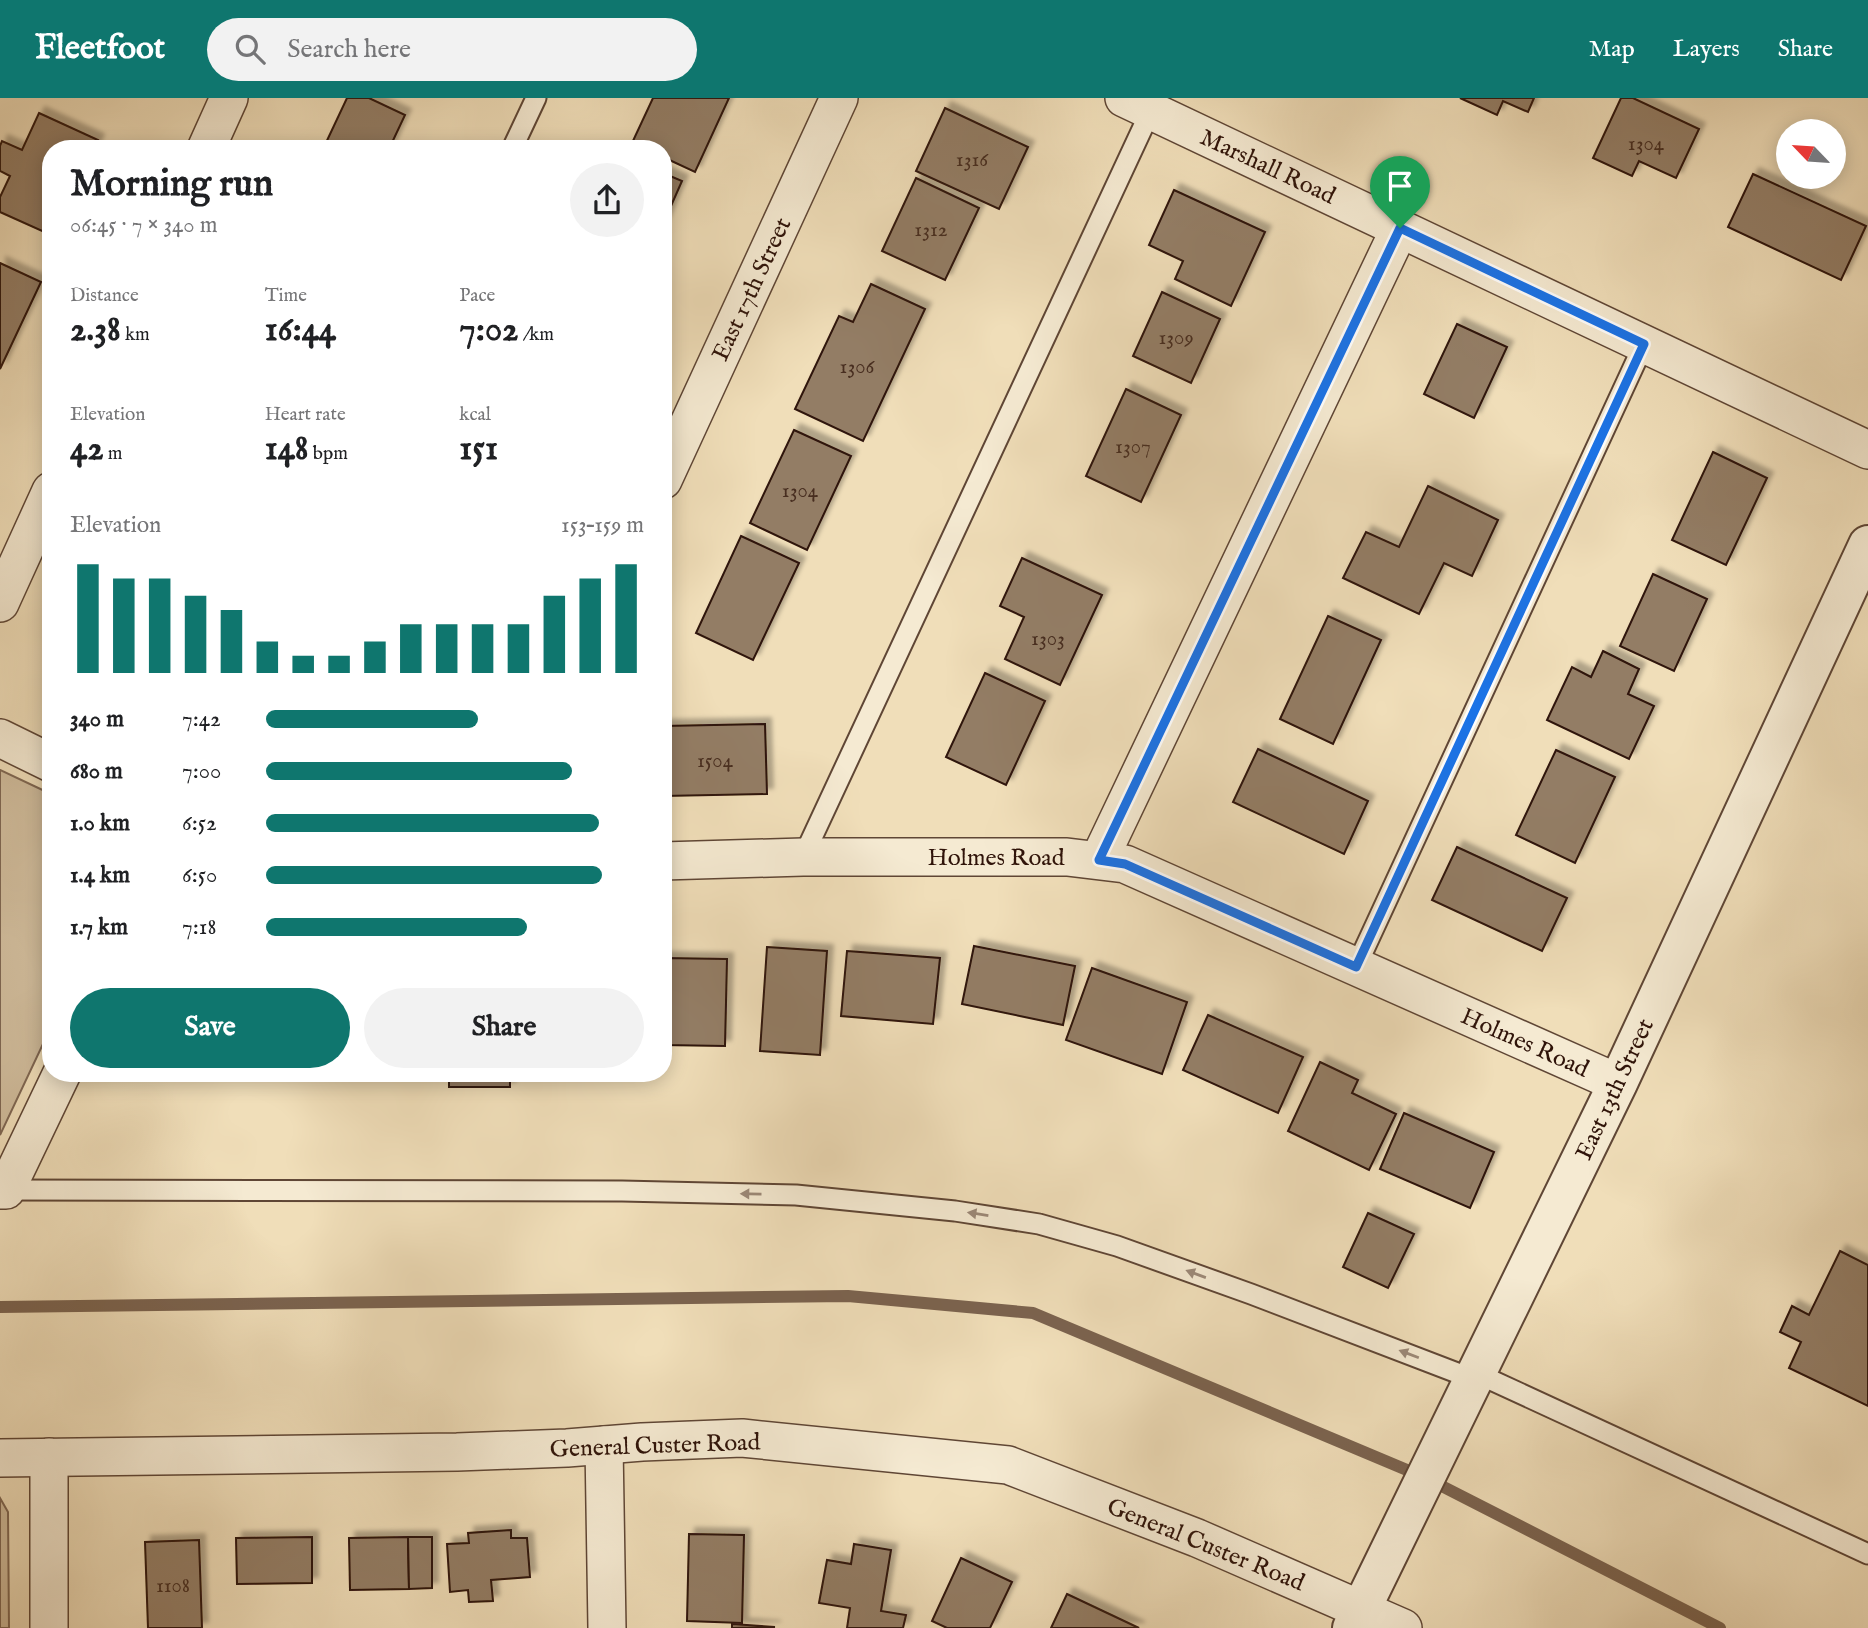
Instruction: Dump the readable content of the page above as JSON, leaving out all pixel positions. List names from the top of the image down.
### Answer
{
  "streets": {
    "street": [
      "Marshall Road",
      "East 17th Street",
      "Holmes Road",
      "East 13th Street",
      "General Custer Road"
    ]
  },
  "crossings": [
    ["Holmes Road", "East 13th Street"],
    ["East 13th Street", "General Custer Road"]
  ],
  "house_numbers": [
    "1304",
    "1316",
    "1312",
    "1309",
    "1306",
    "1307",
    "1304",
    "1303",
    "1504",
    "1108"
  ],
  "north": "top left",
  "page": {
    "header": "Fleetfoot",
    "search": "Search here",
    "nav": ["Map", "Layers", "Share"],
    "heading": ["Morning run", "06:45 · 7 × 340 m"],
    "stats": [
      ["Distance", "2.38 km"],
      ["Time", "16:44"],
      ["Pace", "7:02 /km"],
      ["Elevation", "42 m"],
      ["Heart rate", "148 bpm"],
      ["kcal", "151"]
    ],
    "chart": ["Elevation", "153–159 m"],
    "list": [
      {
        "name": "340 m",
        "note": "7:42"
      },
      {
        "name": "680 m",
        "note": "7:00"
      },
      {
        "name": "1.0 km",
        "note": "6:52"
      },
      {
        "name": "1.4 km",
        "note": "6:50"
      },
      {
        "name": "1.7 km",
        "note": "7:18"
      }
    ],
    "buttons": ["Save", "Share"]
  }
}
